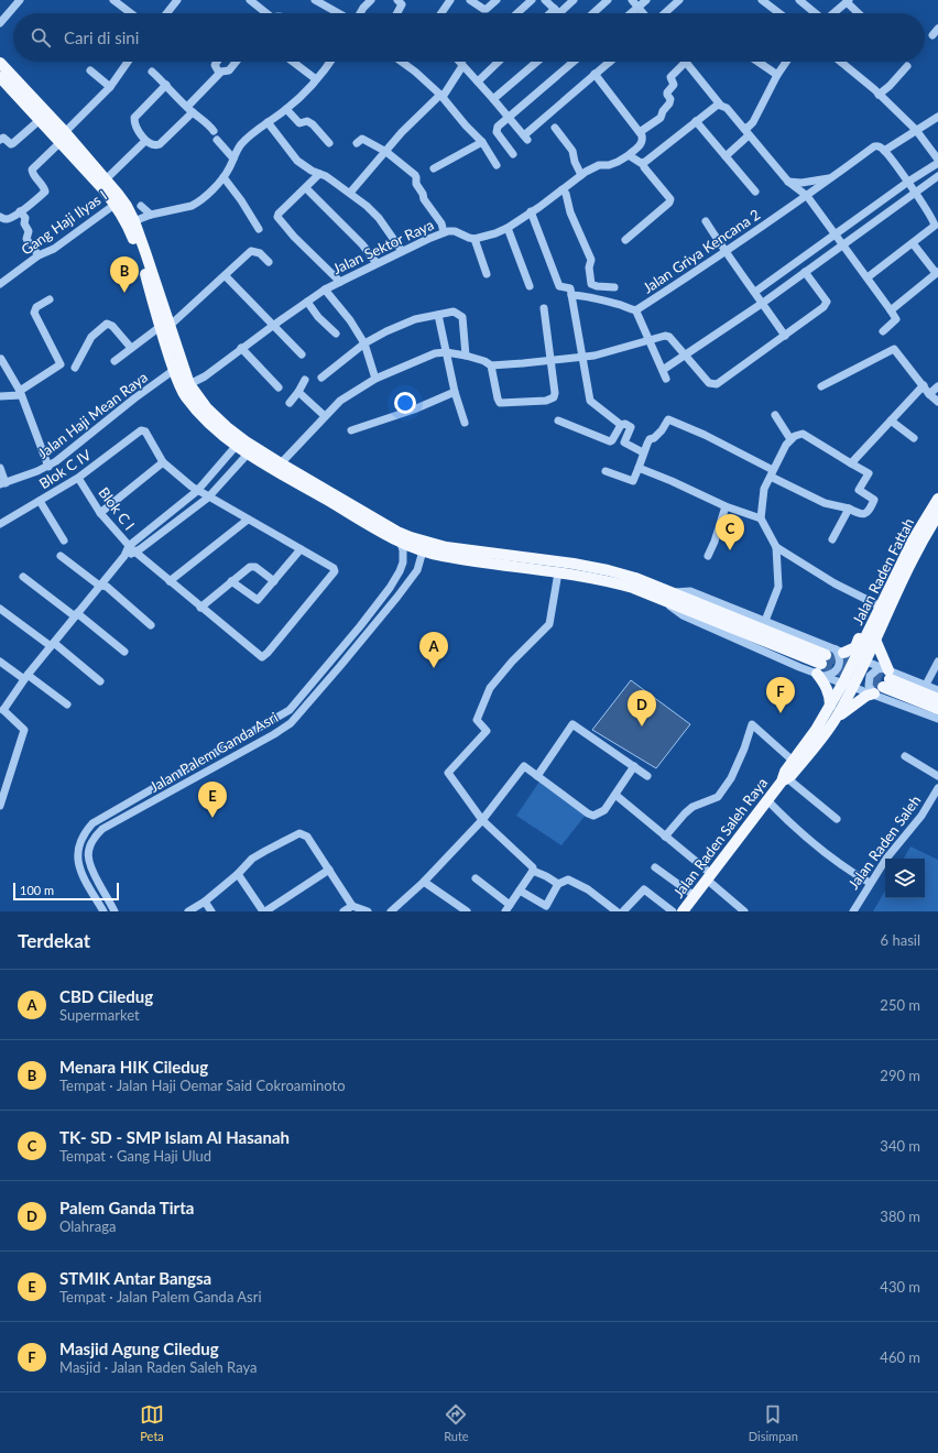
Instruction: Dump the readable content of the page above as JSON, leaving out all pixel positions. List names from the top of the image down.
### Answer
{
  "streets": {
    "main road": ["Jalan Raden Fattah", "Jalan Raden Saleh Raya"],
    "street": [
      "Gang Haji Ilyas I",
      "Jalan Sektor Raya",
      "Jalan Griya Kencana 2",
      "Jalan Haji Mean Raya",
      "Blok C IV",
      "Blok C I",
      "Jalan Palem Ganda Asri",
      "Jalan Raden Saleh"
    ]
  },
  "crossings": [
    ["Blok C IV", "Blok C I"],
    ["Jalan Raden Fattah", "Jalan Raden Saleh Raya"]
  ],
  "scale_bar": "100 m",
  "page": {
    "search": "Cari di sini",
    "pins": [
      "B",
      "C",
      "A",
      "F",
      "D",
      "E"
    ],
    "scale": "100 m",
    "heading": ["Terdekat", "6 hasil"],
    "list": [
      {
        "mark": "A",
        "name": "CBD Ciledug",
        "note": "Supermarket",
        "value": "250 m"
      },
      {
        "mark": "B",
        "name": "Menara HIK Ciledug",
        "note": "Tempat · Jalan Haji Oemar Said Cokroaminoto",
        "value": "290 m"
      },
      {
        "mark": "C",
        "name": "TK- SD - SMP Islam Al Hasanah",
        "note": "Tempat · Gang Haji Ulud",
        "value": "340 m"
      },
      {
        "mark": "D",
        "name": "Palem Ganda Tirta",
        "note": "Olahraga",
        "value": "380 m"
      },
      {
        "mark": "E",
        "name": "STMIK Antar Bangsa",
        "note": "Tempat · Jalan Palem Ganda Asri",
        "value": "430 m"
      },
      {
        "mark": "F",
        "name": "Masjid Agung Ciledug",
        "note": "Masjid · Jalan Raden Saleh Raya",
        "value": "460 m"
      }
    ],
    "nav": ["Peta", "Rute", "Disimpan"]
  }
}
